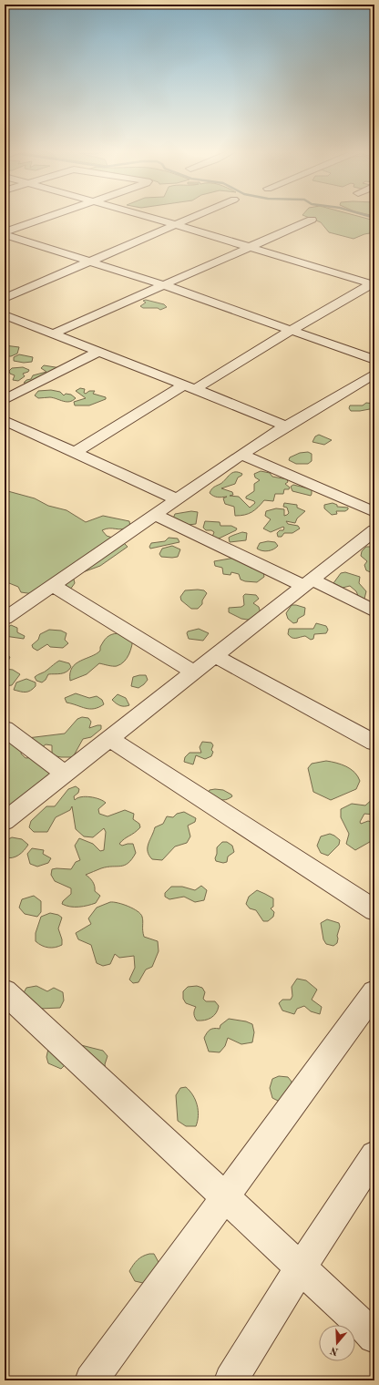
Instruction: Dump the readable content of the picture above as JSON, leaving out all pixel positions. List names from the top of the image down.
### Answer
{
  "north": "bottom"
}
